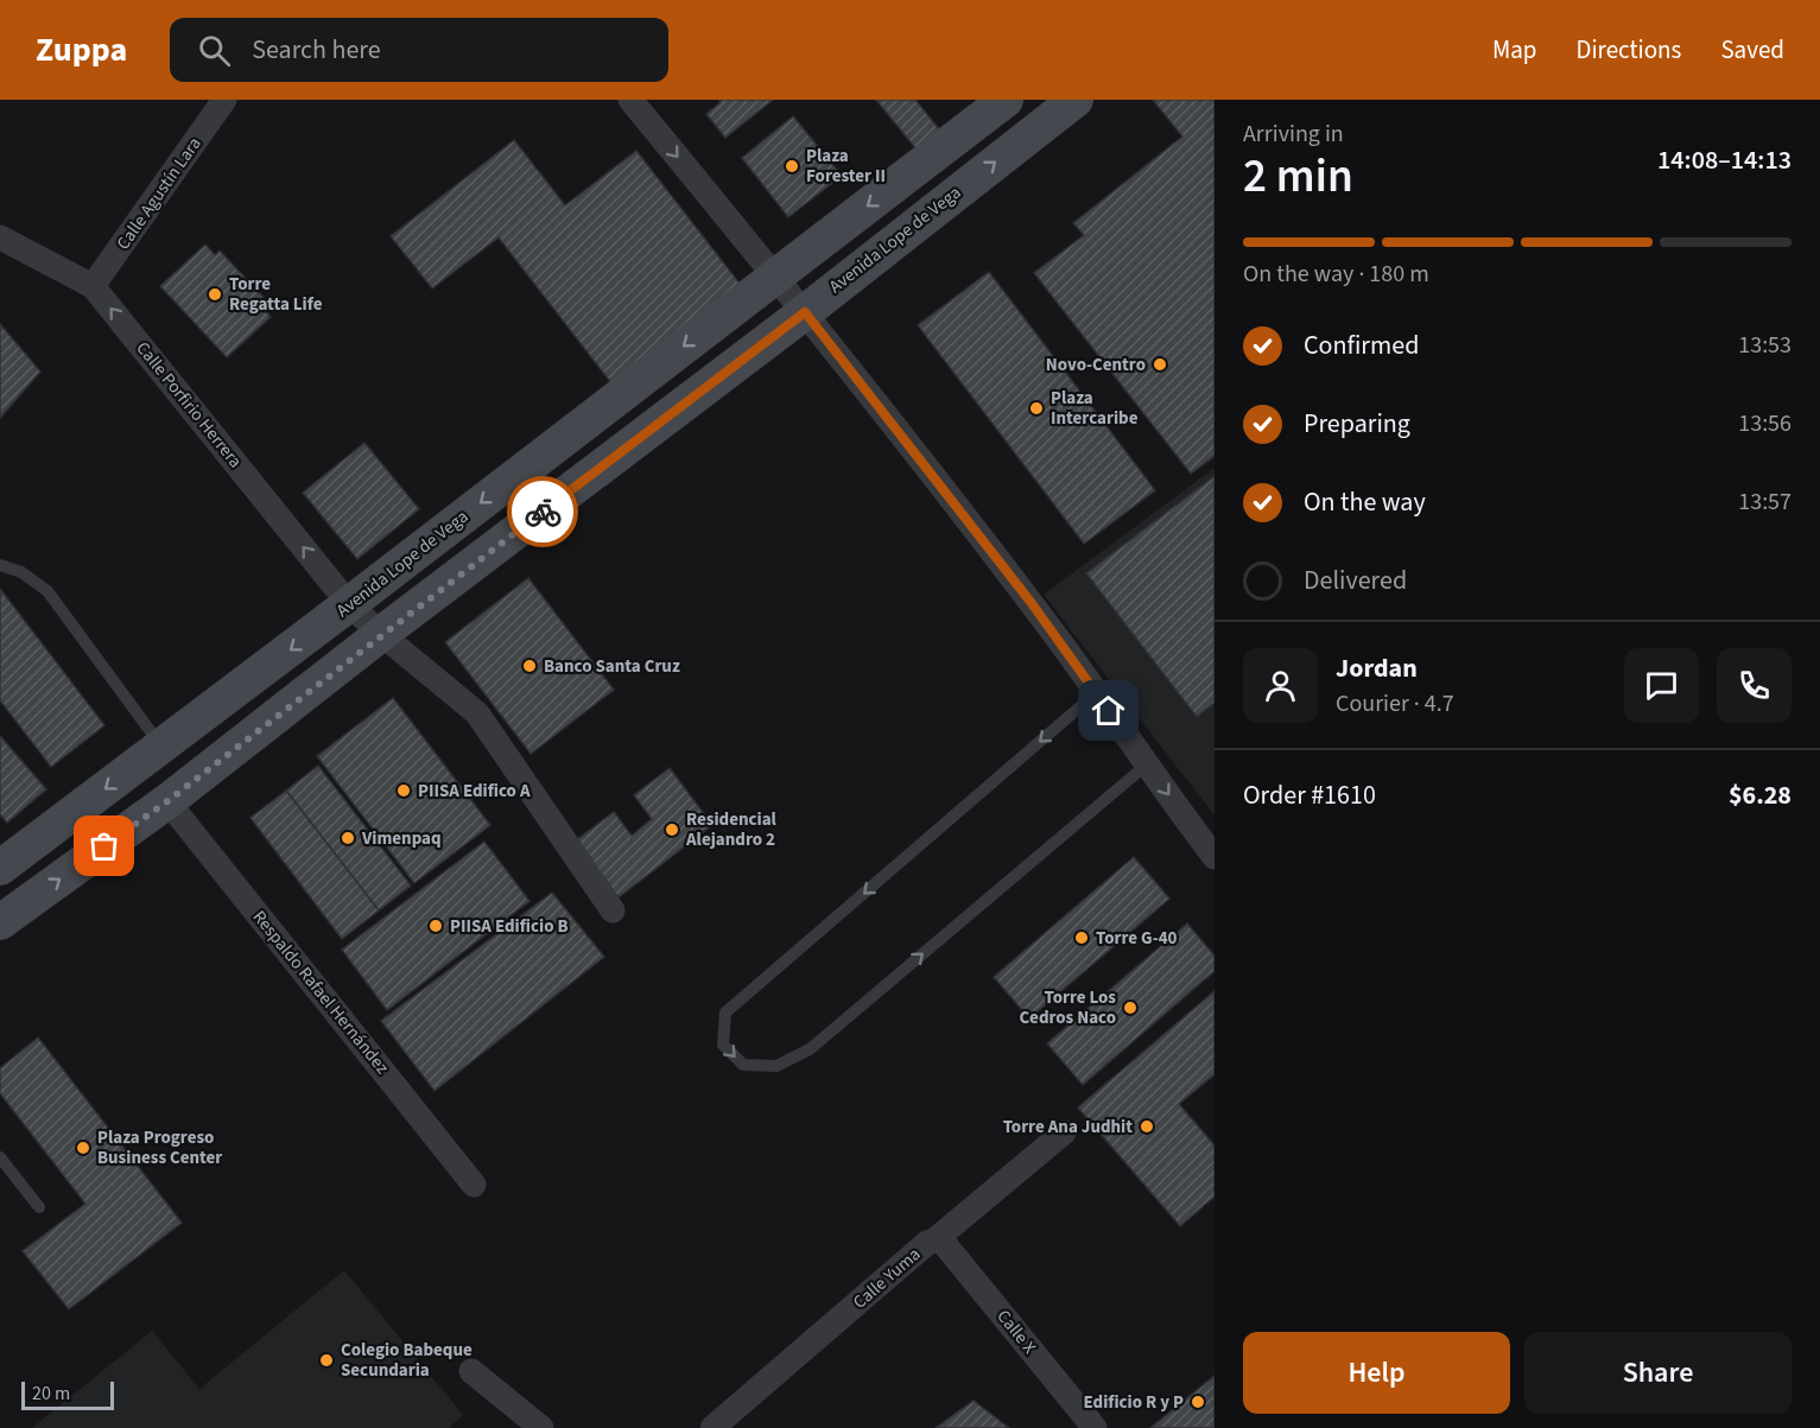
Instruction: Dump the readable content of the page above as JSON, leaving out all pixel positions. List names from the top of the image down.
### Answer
{
  "streets": {
    "main road": ["Avenida Lope de Vega"],
    "street": [
      "Calle Agustín Lara",
      "Calle Porfirio Herrera",
      "Respaldo Rafael Hernández",
      "Calle Yuma",
      "Calle X"
    ]
  },
  "crossings": [
    ["Calle Agustín Lara", "Calle Porfirio Herrera"],
    ["Avenida Lope de Vega", "Calle Porfirio Herrera"],
    ["Avenida Lope de Vega", "Respaldo Rafael Hernández"],
    ["Calle Yuma", "Calle X"]
  ],
  "one_way": ["Calle Porfirio Herrera"],
  "places": [
    "Plaza Forester II",
    "Torre Regatta Life",
    "Novo-Centro",
    "Plaza Intercaribe",
    "Banco Santa Cruz",
    "PIISA Edifico A",
    "Residencial Alejandro 2",
    "Vimenpaq",
    "PIISA Edificio B",
    "Torre G-40",
    "Torre Los Cedros Naco",
    "Torre Ana Judhit",
    "Plaza Progreso Business Center",
    "Colegio Babeque Secundaria",
    "Edificio R y P"
  ],
  "scale_bar": "20 m",
  "page": {
    "header": "Zuppa",
    "search": "Search here",
    "nav": ["Map", "Directions", "Saved"],
    "heading": ["2 min", "Arriving in", "14:08–14:13"],
    "panel": [
      "Jordan",
      "Courier · 4.7",
      "Order #1610",
      "$6.28"
    ],
    "bar": "On the way · 180 m",
    "list": [
      ["Confirmed", "13:53"],
      ["Preparing", "13:56"],
      ["On the way", "13:57"],
      "Delivered"
    ],
    "buttons": ["Help", "Share"],
    "scale": "20 m"
  }
}
